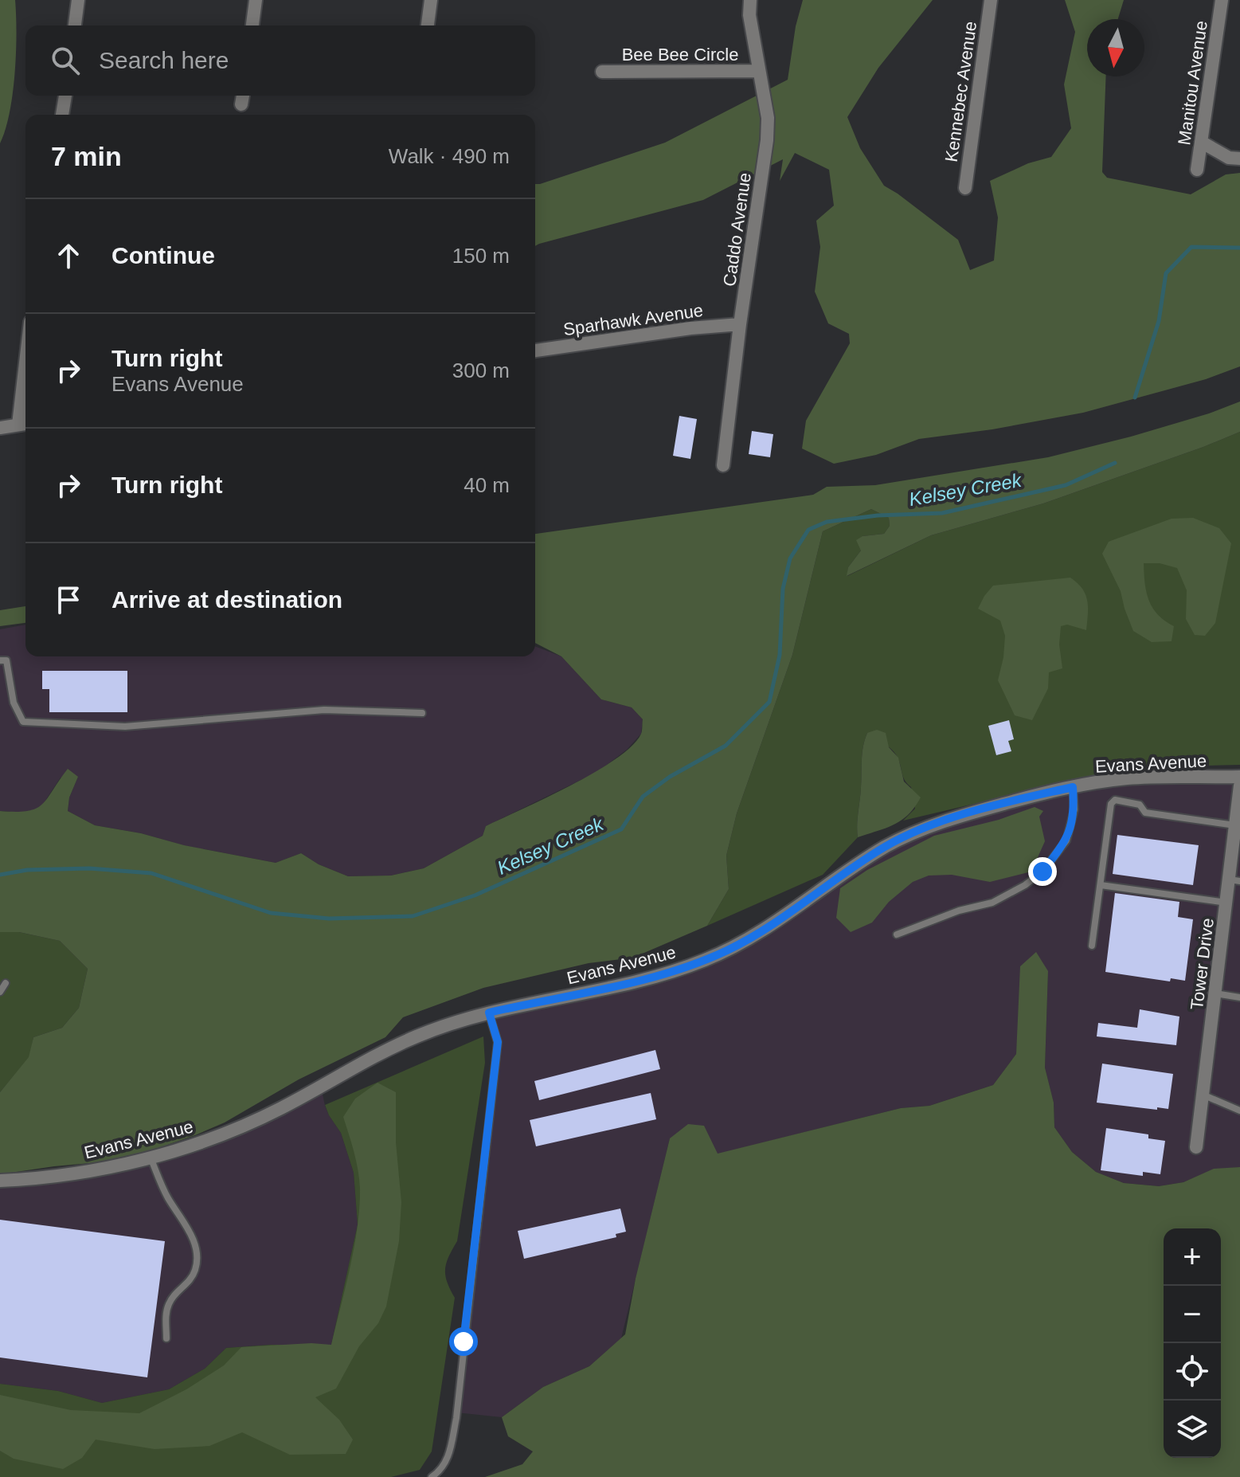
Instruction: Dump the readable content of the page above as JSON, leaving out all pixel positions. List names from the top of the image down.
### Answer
{
  "streets": {
    "street": [
      "Bee Bee Circle",
      "Manitou Avenue",
      "Kennebec Avenue",
      "Caddo Avenue",
      "Sparhawk Avenue",
      "Evans Avenue",
      "Tower Drive"
    ]
  },
  "crossings": [
    ["Bee Bee Circle", "Caddo Avenue"],
    ["Caddo Avenue", "Sparhawk Avenue"]
  ],
  "water": ["Kelsey Creek"],
  "north": "bottom",
  "page": {
    "search": "Search here",
    "heading": ["7 min", "Walk · 490 m"],
    "list": [
      ["Continue", "150 m"],
      ["Turn right", "Evans Avenue", "300 m"],
      ["Turn right", "40 m"],
      "Arrive at destination"
    ],
    "map_buttons": ["+", "−"]
  }
}
